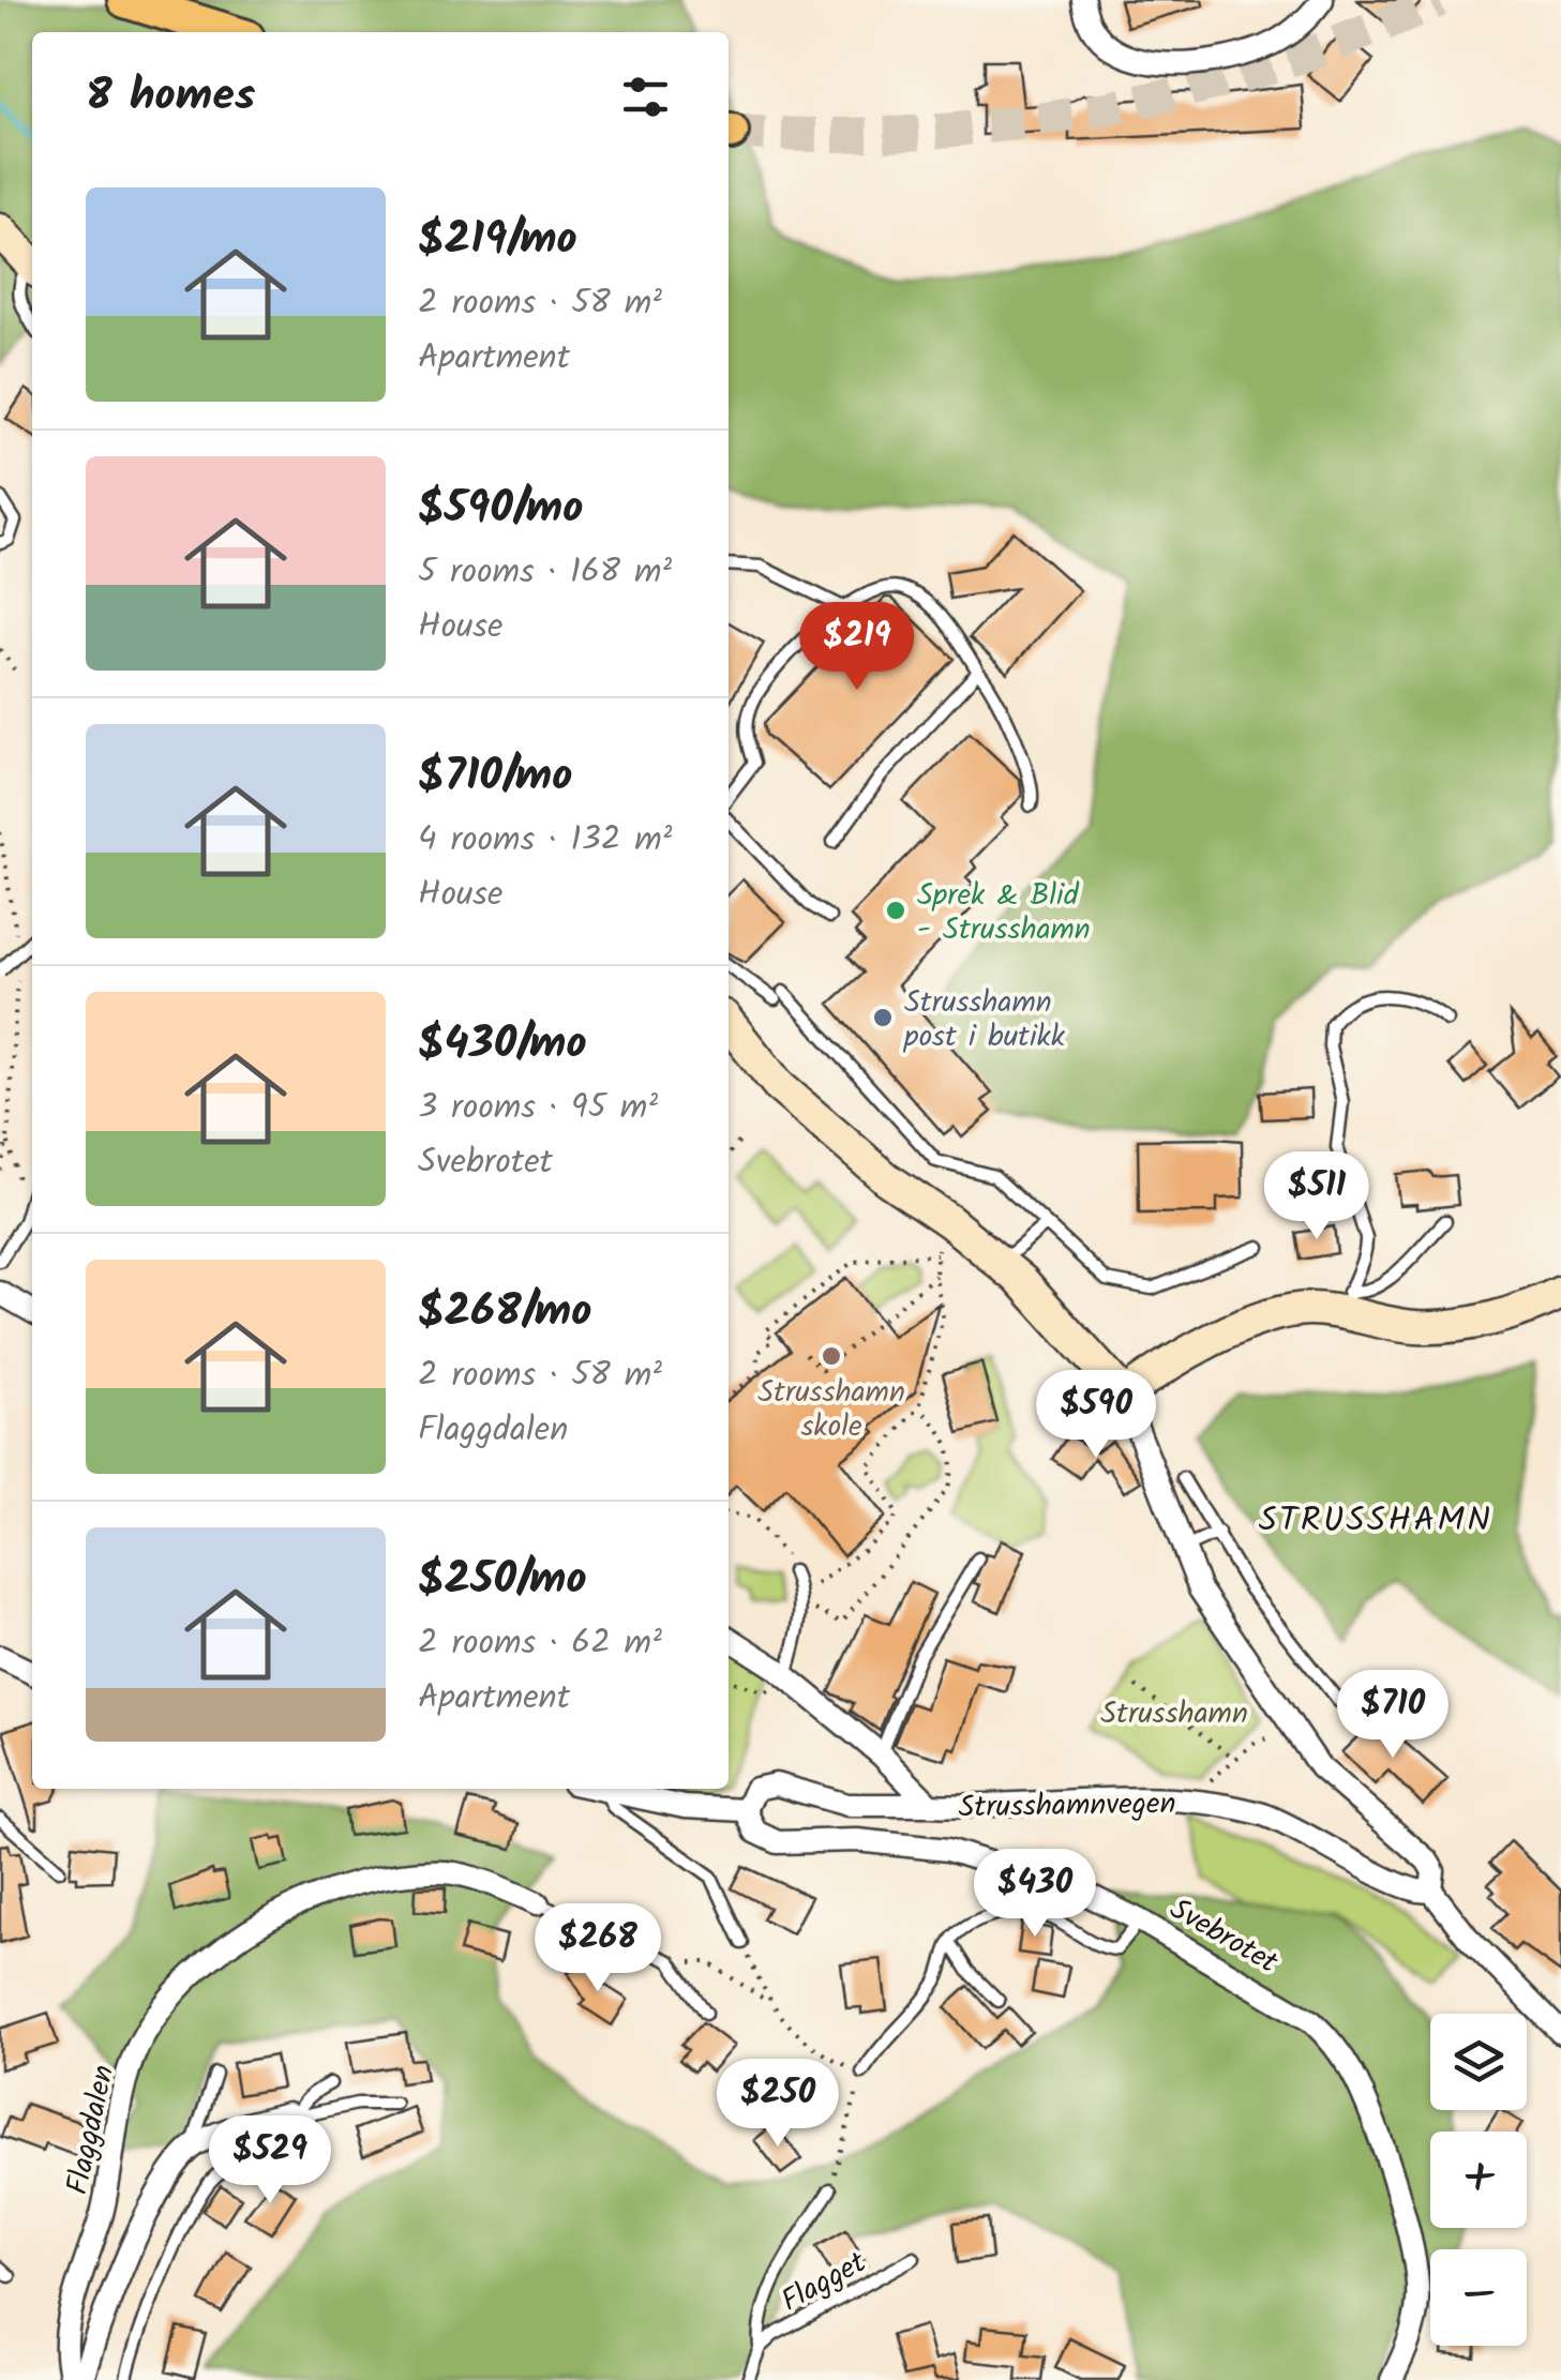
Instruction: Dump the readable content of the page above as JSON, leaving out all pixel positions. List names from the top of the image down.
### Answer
{
  "streets": {
    "street": ["Strusshamnvegen", "Svebrotet", "Flaggdalen"],
    "lane": ["Flagget"]
  },
  "crossings": [
    ["Strusshamnvegen", "Svebrotet"]
  ],
  "districts": ["STRUSSHAMN"],
  "parks": ["Strusshamn"],
  "places": ["Sprek & Blid - Strusshamn", "Strusshamn post i butikk", "Strusshamn skole"],
  "page": {
    "heading": "8 homes",
    "list": [
      {
        "name": "$219/mo",
        "note": "2 rooms · 58 m² · Apartment"
      },
      {
        "name": "$590/mo",
        "note": "5 rooms · 168 m² · House"
      },
      {
        "name": "$710/mo",
        "note": "4 rooms · 132 m² · House"
      },
      {
        "name": "$430/mo",
        "note": "3 rooms · 95 m² · Svebrotet"
      },
      {
        "name": "$268/mo",
        "note": "2 rooms · 58 m² · Flaggdalen"
      },
      {
        "name": "$250/mo",
        "note": "2 rooms · 62 m² · Apartment"
      }
    ],
    "price": [
      "$219",
      "$511",
      "$590",
      "$710",
      "$430",
      "$268",
      "$250",
      "$529"
    ],
    "map_buttons": ["+", "−"]
  }
}
